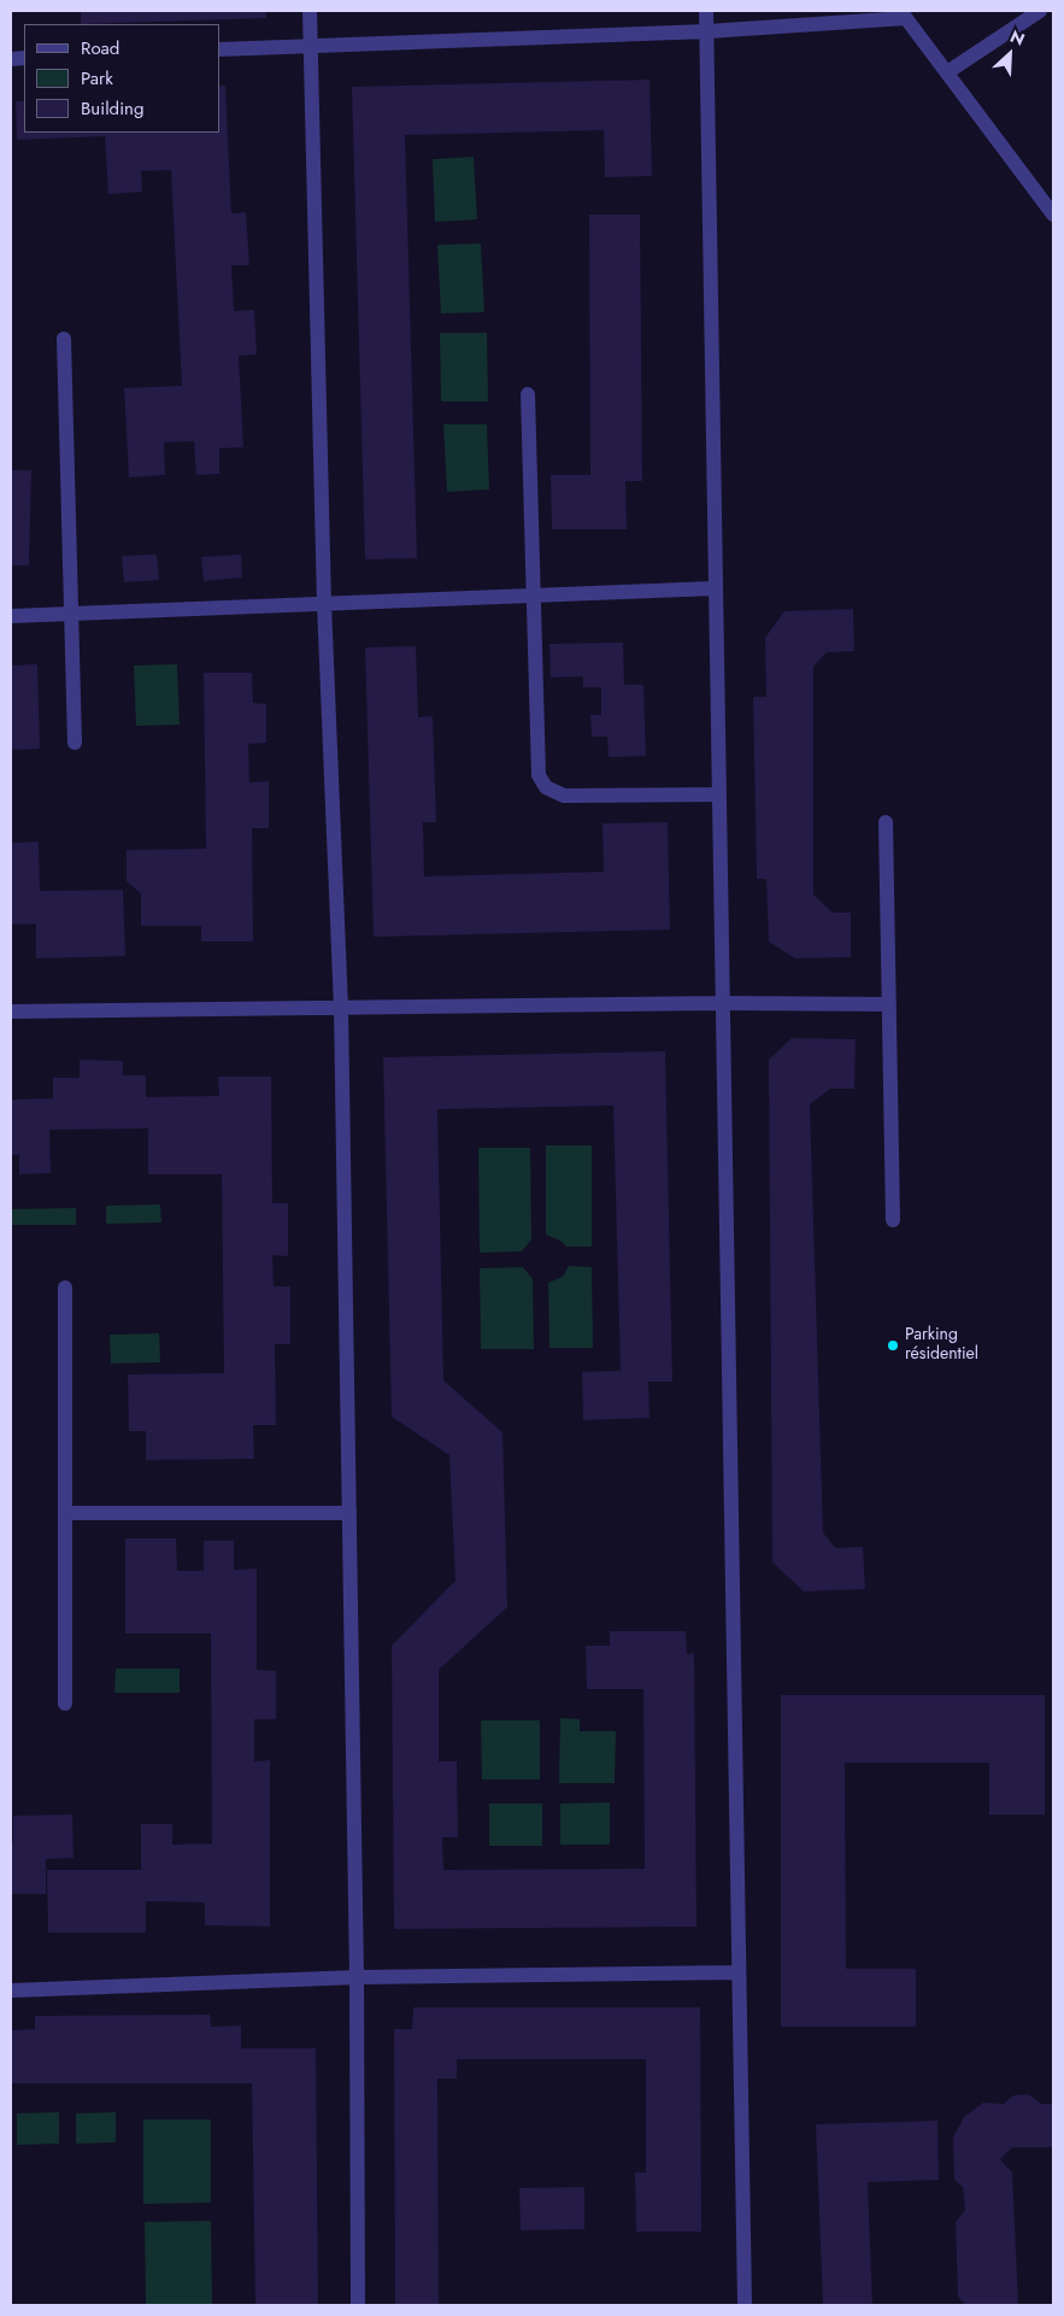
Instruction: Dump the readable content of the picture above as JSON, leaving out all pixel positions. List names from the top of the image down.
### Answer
{
  "places": ["Parking résidentiel"],
  "legend": ["Road", "Park", "Building"],
  "north": "top right"
}
